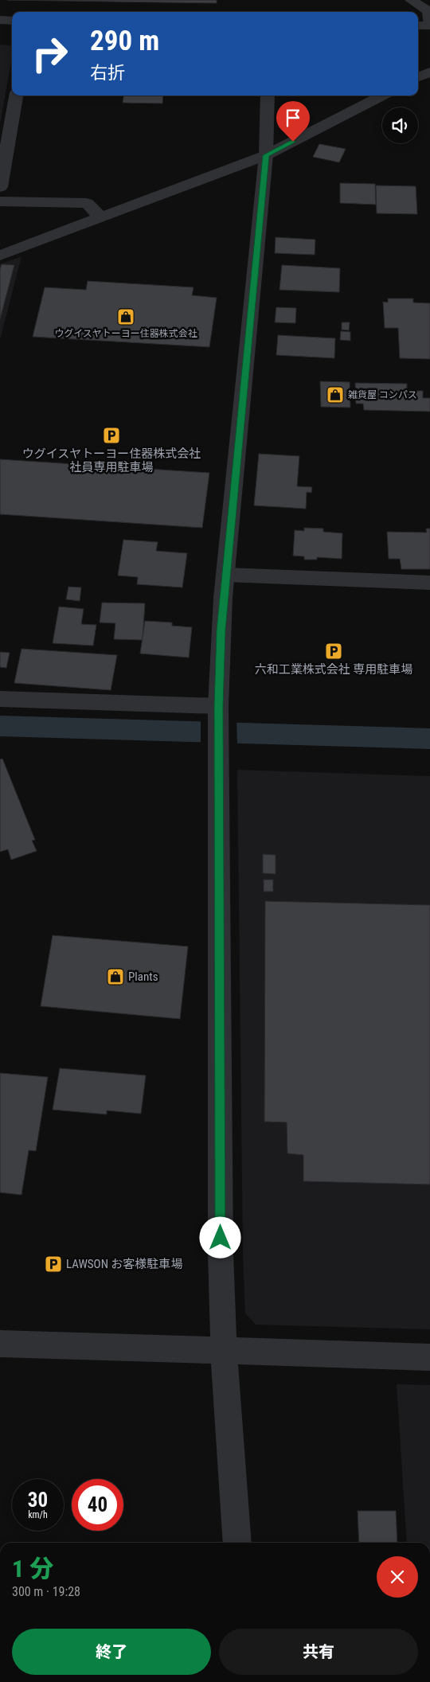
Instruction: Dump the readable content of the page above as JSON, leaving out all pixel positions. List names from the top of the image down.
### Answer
{
  "places": {
    "shop": ["ウグイスヤトーヨー住器株式会社", "雑貨屋 コンパス", "Plants"],
    "parking": ["ウグイスヤトーヨー住器株式会社 社員専用駐車場", "六和工業株式会社 専用駐車場", "LAWSON お客様駐車場"]
  },
  "page": {
    "turn": ["290 m", "右折"],
    "speed": "30 km/h",
    "limit": "40",
    "heading": ["1 分", "300 m · 19:28"],
    "buttons": ["終了", "共有"]
  }
}
